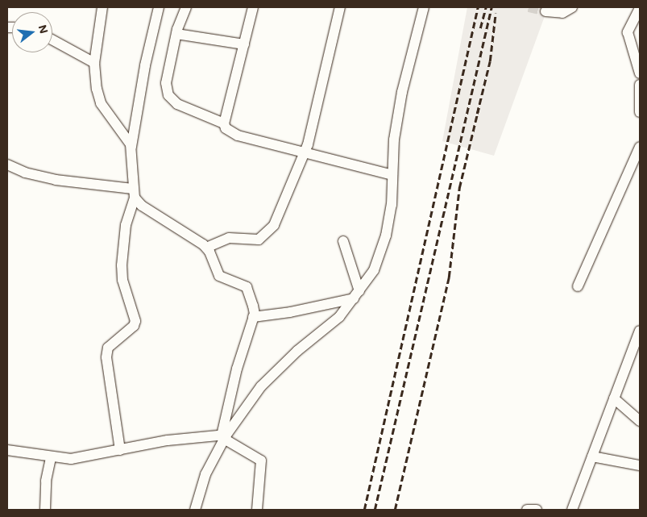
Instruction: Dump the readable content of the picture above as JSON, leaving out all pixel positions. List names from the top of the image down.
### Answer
{
  "north": "right"
}
